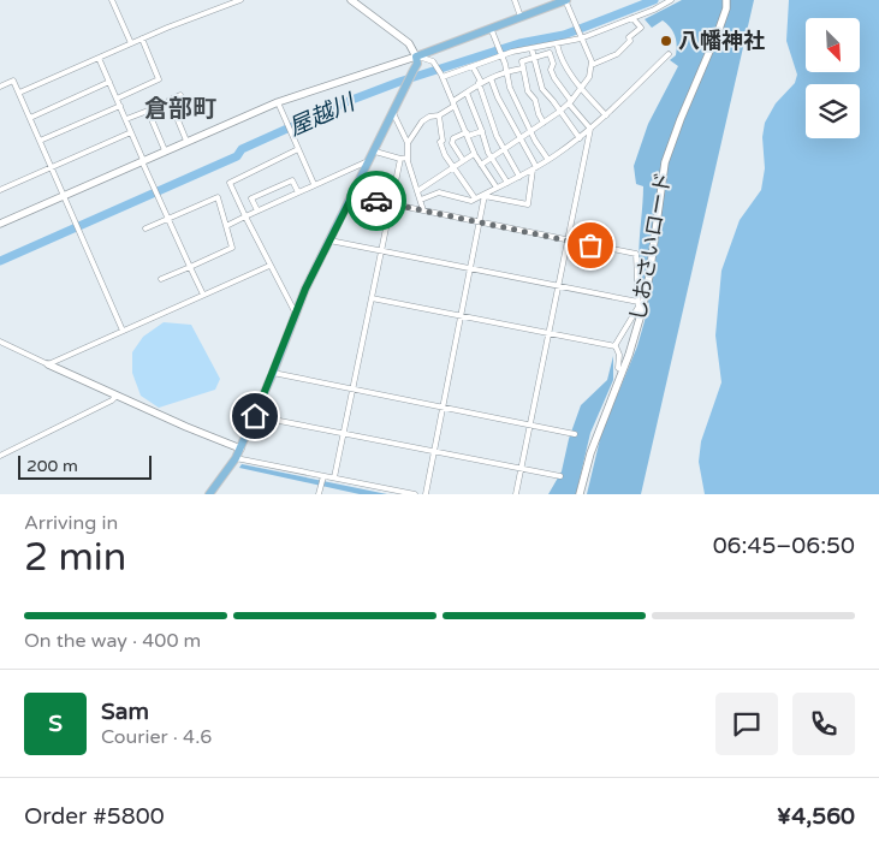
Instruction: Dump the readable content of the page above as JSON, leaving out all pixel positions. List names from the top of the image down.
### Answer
{
  "streets": {
    "street": ["しおさいロード"]
  },
  "districts": ["倉部町"],
  "water": ["屋越川"],
  "places": ["八幡神社"],
  "scale_bar": "200 m",
  "north": "bottom right",
  "page": {
    "scale": "200 m",
    "heading": ["2 min", "Arriving in", "06:45–06:50"],
    "panel": [
      "Sam",
      "Courier · 4.6",
      "Order #5800",
      "¥4,560"
    ],
    "bar": "On the way · 400 m",
    "round": "S"
  }
}
